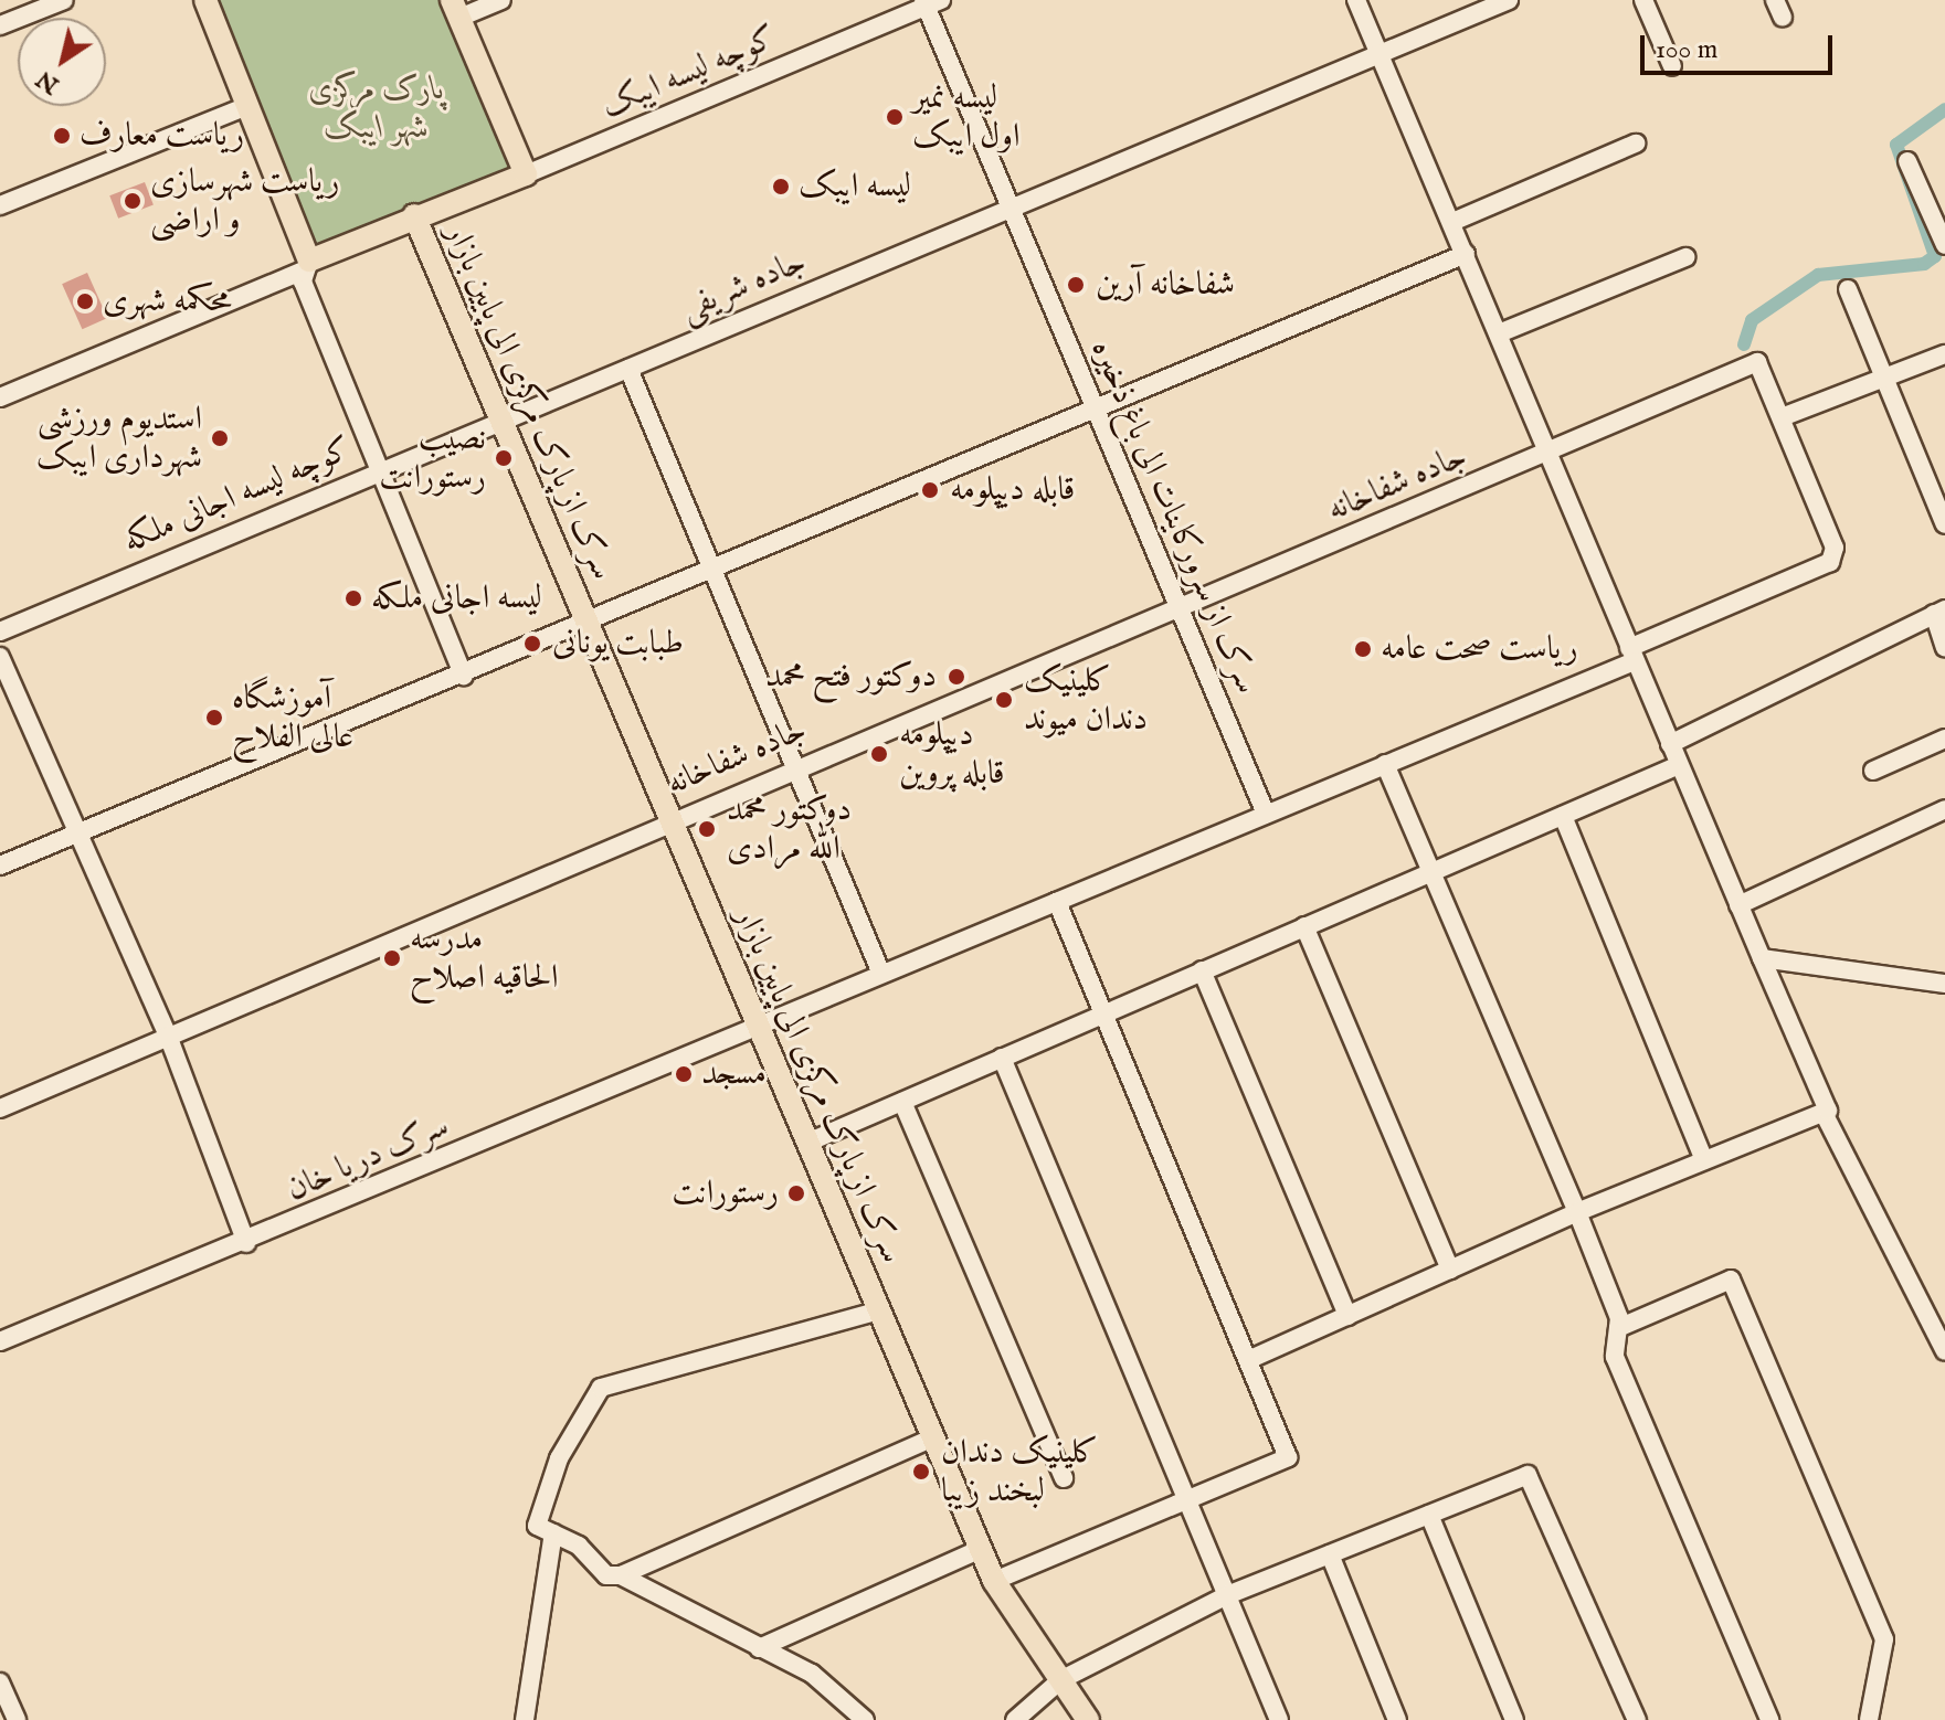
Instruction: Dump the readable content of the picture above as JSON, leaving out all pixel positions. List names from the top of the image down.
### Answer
{
  "streets": {
    "main road": ["سرک از پارک مرکزی الی پایین بازار"],
    "street": [
      "کوچه لیسه ایبک",
      "جاده شریفی",
      "جاده شفاخانه",
      "کوچه لیسه اجانی ملکه",
      "سرک از سرورکاینات الی باغ ذخیره",
      "سرک دریا خان"
    ]
  },
  "crossings": [
    ["کوچه لیسه ایبک", "سرک از سرورکاینات الی باغ ذخیره"],
    ["جاده شریفی", "سرک از پارک مرکزی الی پایین بازار"],
    ["جاده شریفی", "کوچه لیسه اجانی ملکه"],
    ["جاده شریفی", "سرک از سرورکاینات الی باغ ذخیره"],
    ["سرک از پارک مرکزی الی پایین بازار", "جاده شفاخانه"],
    ["سرک از پارک مرکزی الی پایین بازار", "کوچه لیسه اجانی ملکه"],
    ["سرک از پارک مرکزی الی پایین بازار", "سرک دریا خان"],
    ["جاده شفاخانه", "سرک از سرورکاینات الی باغ ذخیره"],
    ["جاده شفاخانه", "سرک دریا خان"],
    ["سرک از سرورکاینات الی باغ ذخیره", "سرک دریا خان"]
  ],
  "parks": ["پارک مرکزی شهر ایبک"],
  "places": [
    "لیسه نمیر اول ایبک",
    "ریاست معارف",
    "لیسه ایبک",
    "ریاست شهرسازی و اراضی",
    "شفاخانه آرین",
    "محکمه شهری",
    "استدیوم ورزشی شهرداری ایبک",
    "نصیب رستورانت",
    "قابله دیپلومه",
    "لیسه اجانی ملکه",
    "طبابت یونانی",
    "ریاست صحت عامه",
    "دوکتور فتح محمد",
    "کلینیک دندان میوند",
    "آموزشگاه عالی الفلاح",
    "دیپلومه قابله پروین",
    "دوکتور محمد الله مرادی",
    "مدرسه الحاقیه اصلاح",
    "مسجد",
    "رستورانت",
    "کلینیک دندان لبخند زیبا"
  ],
  "scale_bar": "100 m",
  "north": "bottom left"
}
